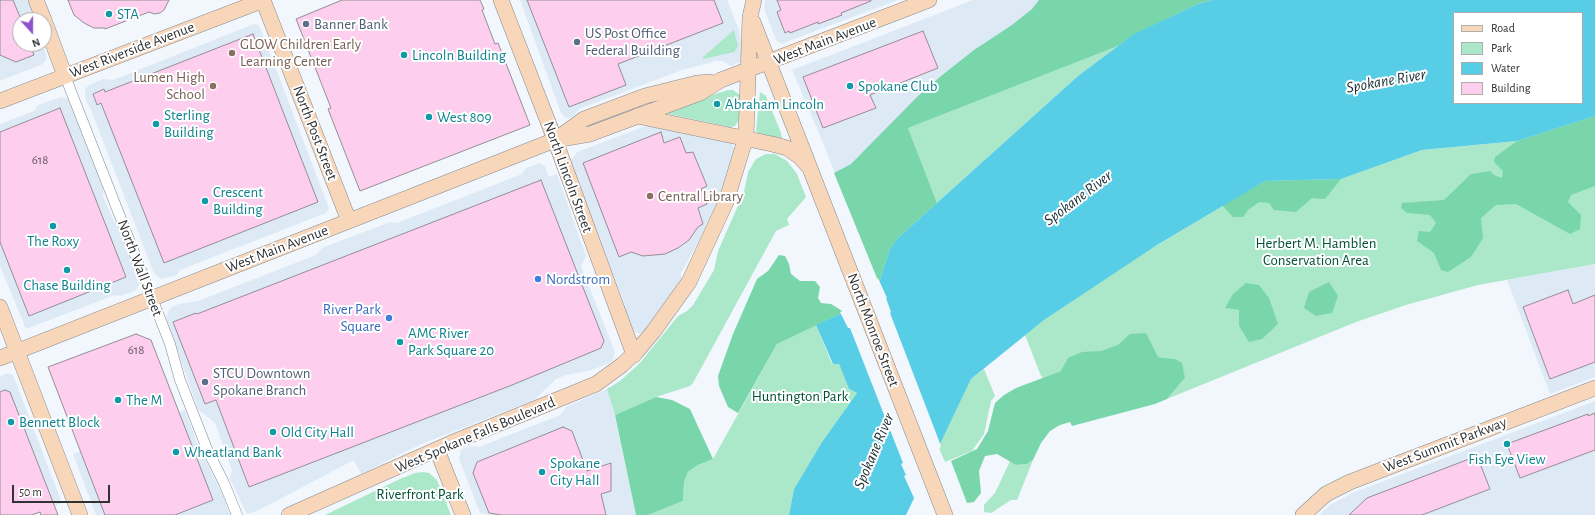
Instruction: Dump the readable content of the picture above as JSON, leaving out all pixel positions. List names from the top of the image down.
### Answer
{
  "streets": {
    "main road": [
      "West Main Avenue",
      "West Riverside Avenue",
      "North Post Street",
      "North Lincoln Street",
      "North Wall Street",
      "North Monroe Street",
      "West Spokane Falls Boulevard",
      "West Summit Parkway"
    ]
  },
  "crossings": [
    ["West Main Avenue", "North Post Street"],
    ["West Main Avenue", "North Lincoln Street"],
    ["West Main Avenue", "North Wall Street"],
    ["West Main Avenue", "North Monroe Street"],
    ["West Main Avenue", "West Spokane Falls Boulevard"],
    ["West Riverside Avenue", "North Post Street"],
    ["West Riverside Avenue", "North Wall Street"],
    ["North Lincoln Street", "West Spokane Falls Boulevard"],
    ["North Monroe Street", "West Spokane Falls Boulevard"]
  ],
  "water": ["Spokane River"],
  "parks": ["Herbert M. Hamblen Conservation Area", "Huntington Park", "Riverfront Park"],
  "places": [
    "STA",
    "Banner Bank",
    "US Post Office Federal Building",
    "GLOW Children Early Learning Center",
    "Lincoln Building",
    "Lumen High School",
    "Spokane Club",
    "Abraham Lincoln",
    "West 809",
    "Sterling Building",
    "Central Library",
    "Crescent Building",
    "The Roxy",
    "Chase Building",
    "Nordstrom",
    "River Park Square",
    "AMC River Park Square 20",
    "STCU Downtown Spokane Branch",
    "The M",
    "Bennett Block",
    "Old City Hall",
    "Fish Eye View",
    "Wheatland Bank",
    "Spokane City Hall"
  ],
  "house_numbers": ["618", "618"],
  "legend": [
    "Road",
    "Park",
    "Water",
    "Building"
  ],
  "scale_bar": "50 m",
  "north": "bottom"
}
